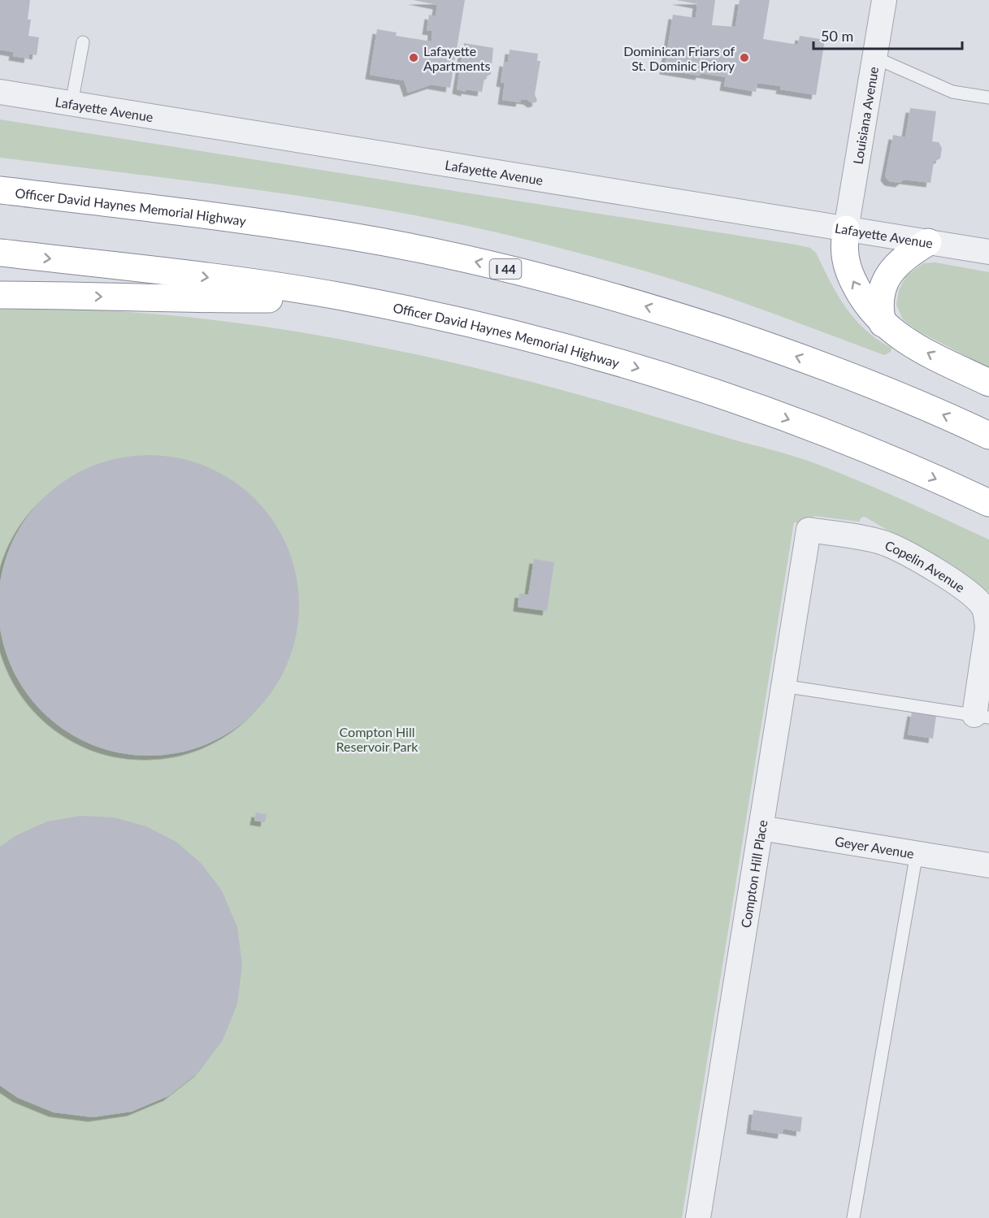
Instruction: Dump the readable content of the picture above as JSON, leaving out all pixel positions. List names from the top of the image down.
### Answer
{
  "streets": {
    "highway": ["Officer David Haynes Memorial Highway", "I 44"],
    "street": [
      "Lafayette Avenue",
      "Louisiana Avenue",
      "Copelin Avenue",
      "Geyer Avenue",
      "Compton Hill Place"
    ]
  },
  "crossings": [
    ["Lafayette Avenue", "Louisiana Avenue"],
    ["Copelin Avenue", "Compton Hill Place"],
    ["Geyer Avenue", "Compton Hill Place"]
  ],
  "parks": ["Compton Hill Reservoir Park"],
  "places": ["Lafayette Apartments", "Dominican Friars of St. Dominic Priory"],
  "scale_bar": "50 m"
}
